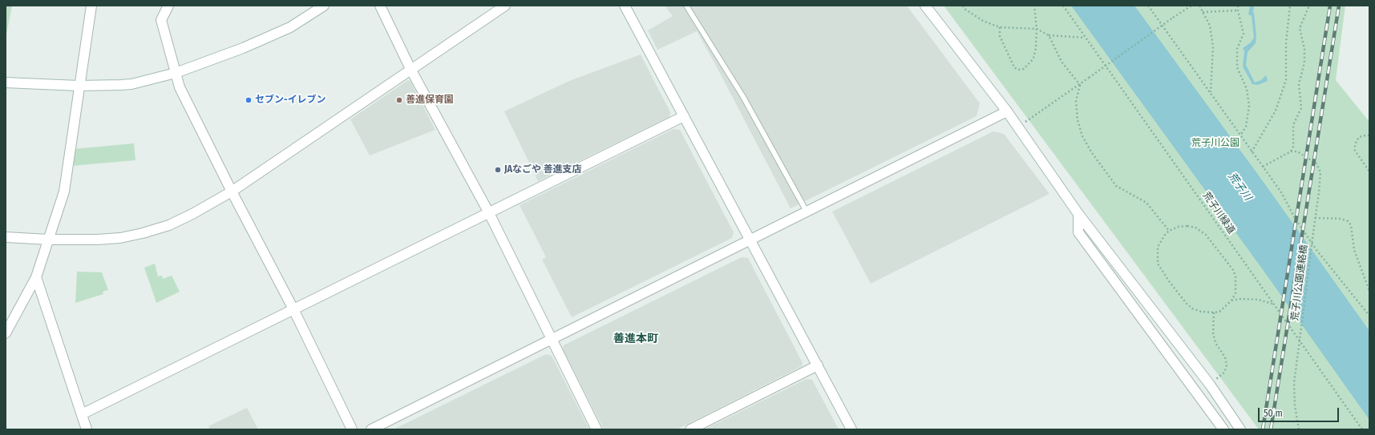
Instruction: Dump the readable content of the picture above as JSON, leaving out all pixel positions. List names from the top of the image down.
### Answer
{
  "streets": {
    "path": ["荒子川緑道", "荒子川公園連絡橋"]
  },
  "crossings": [
    ["荒子川緑道", "荒子川公園連絡橋"]
  ],
  "districts": ["善進本町"],
  "water": ["荒子川"],
  "parks": ["荒子川公園"],
  "places": ["セブン-イレブン", "善進保育園", "JAなごや 善進支店"],
  "scale_bar": "50 m"
}
